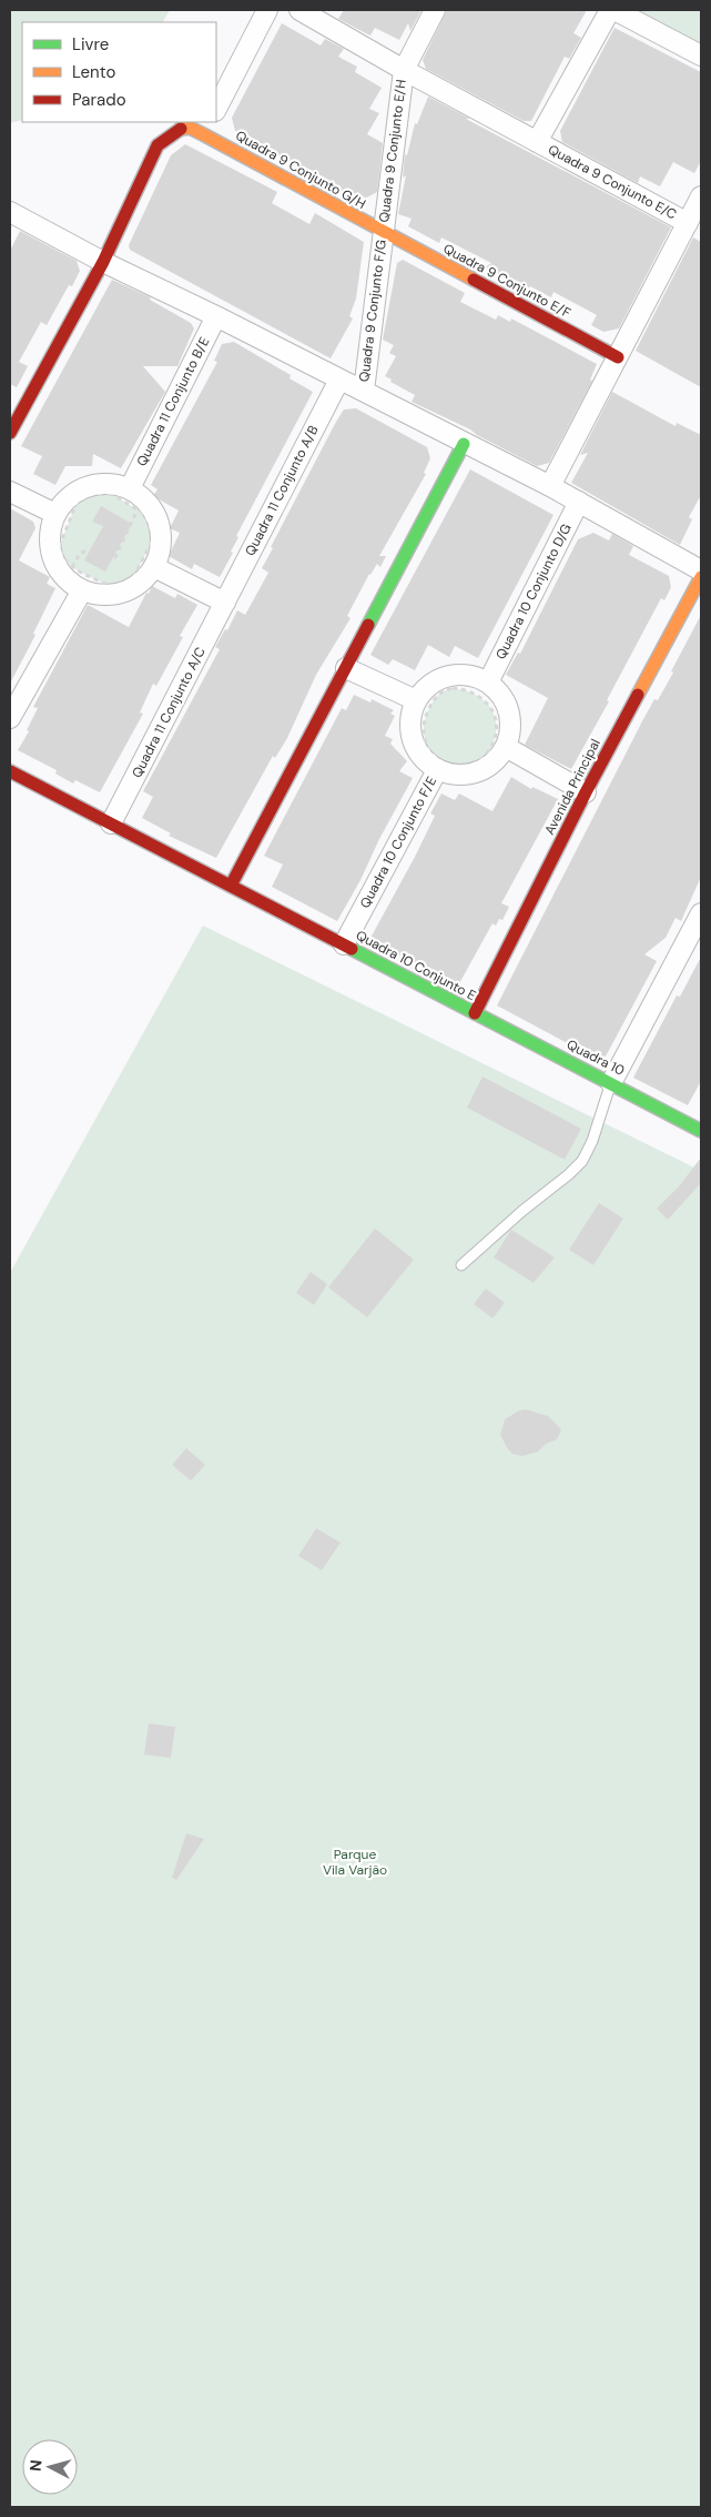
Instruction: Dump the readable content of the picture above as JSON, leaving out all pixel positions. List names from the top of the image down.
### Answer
{
  "streets": {
    "street": [
      "Quadra 9 Conjunto E/H",
      "Quadra 9 Conjunto G/H",
      "Quadra 9 Conjunto E/C",
      "Quadra 9 Conjunto E/F",
      "Quadra 9 Conjunto F/G",
      "Quadra 11 Conjunto B/E",
      "Quadra 11 Conjunto A/B",
      "Quadra 10 Conjunto D/G",
      "Quadra 11 Conjunto A/C",
      "Avenida Principal",
      "Quadra 10 Conjunto F/E",
      "Quadra 10 Conjunto E",
      "Quadra 10"
    ]
  },
  "crossings": [
    ["Quadra 9 Conjunto E/H", "Quadra 9 Conjunto G/H"],
    ["Quadra 9 Conjunto E/H", "Quadra 9 Conjunto E/C"],
    ["Quadra 9 Conjunto E/H", "Quadra 9 Conjunto E/F"],
    ["Quadra 9 Conjunto E/H", "Quadra 9 Conjunto F/G"],
    ["Quadra 9 Conjunto G/H", "Quadra 9 Conjunto E/F"],
    ["Quadra 9 Conjunto G/H", "Quadra 9 Conjunto F/G"],
    ["Quadra 9 Conjunto E/F", "Quadra 9 Conjunto F/G"],
    ["Quadra 11 Conjunto A/B", "Quadra 11 Conjunto A/C"],
    ["Quadra 11 Conjunto A/C", "Quadra 10 Conjunto E"],
    ["Avenida Principal", "Quadra 10 Conjunto E"],
    ["Avenida Principal", "Quadra 10"],
    ["Quadra 10 Conjunto F/E", "Quadra 10 Conjunto E"],
    ["Quadra 10 Conjunto E", "Quadra 10"]
  ],
  "parks": ["Parque Vila Varjão"],
  "legend": ["Livre", "Lento", "Parado"],
  "north": "left"
}
